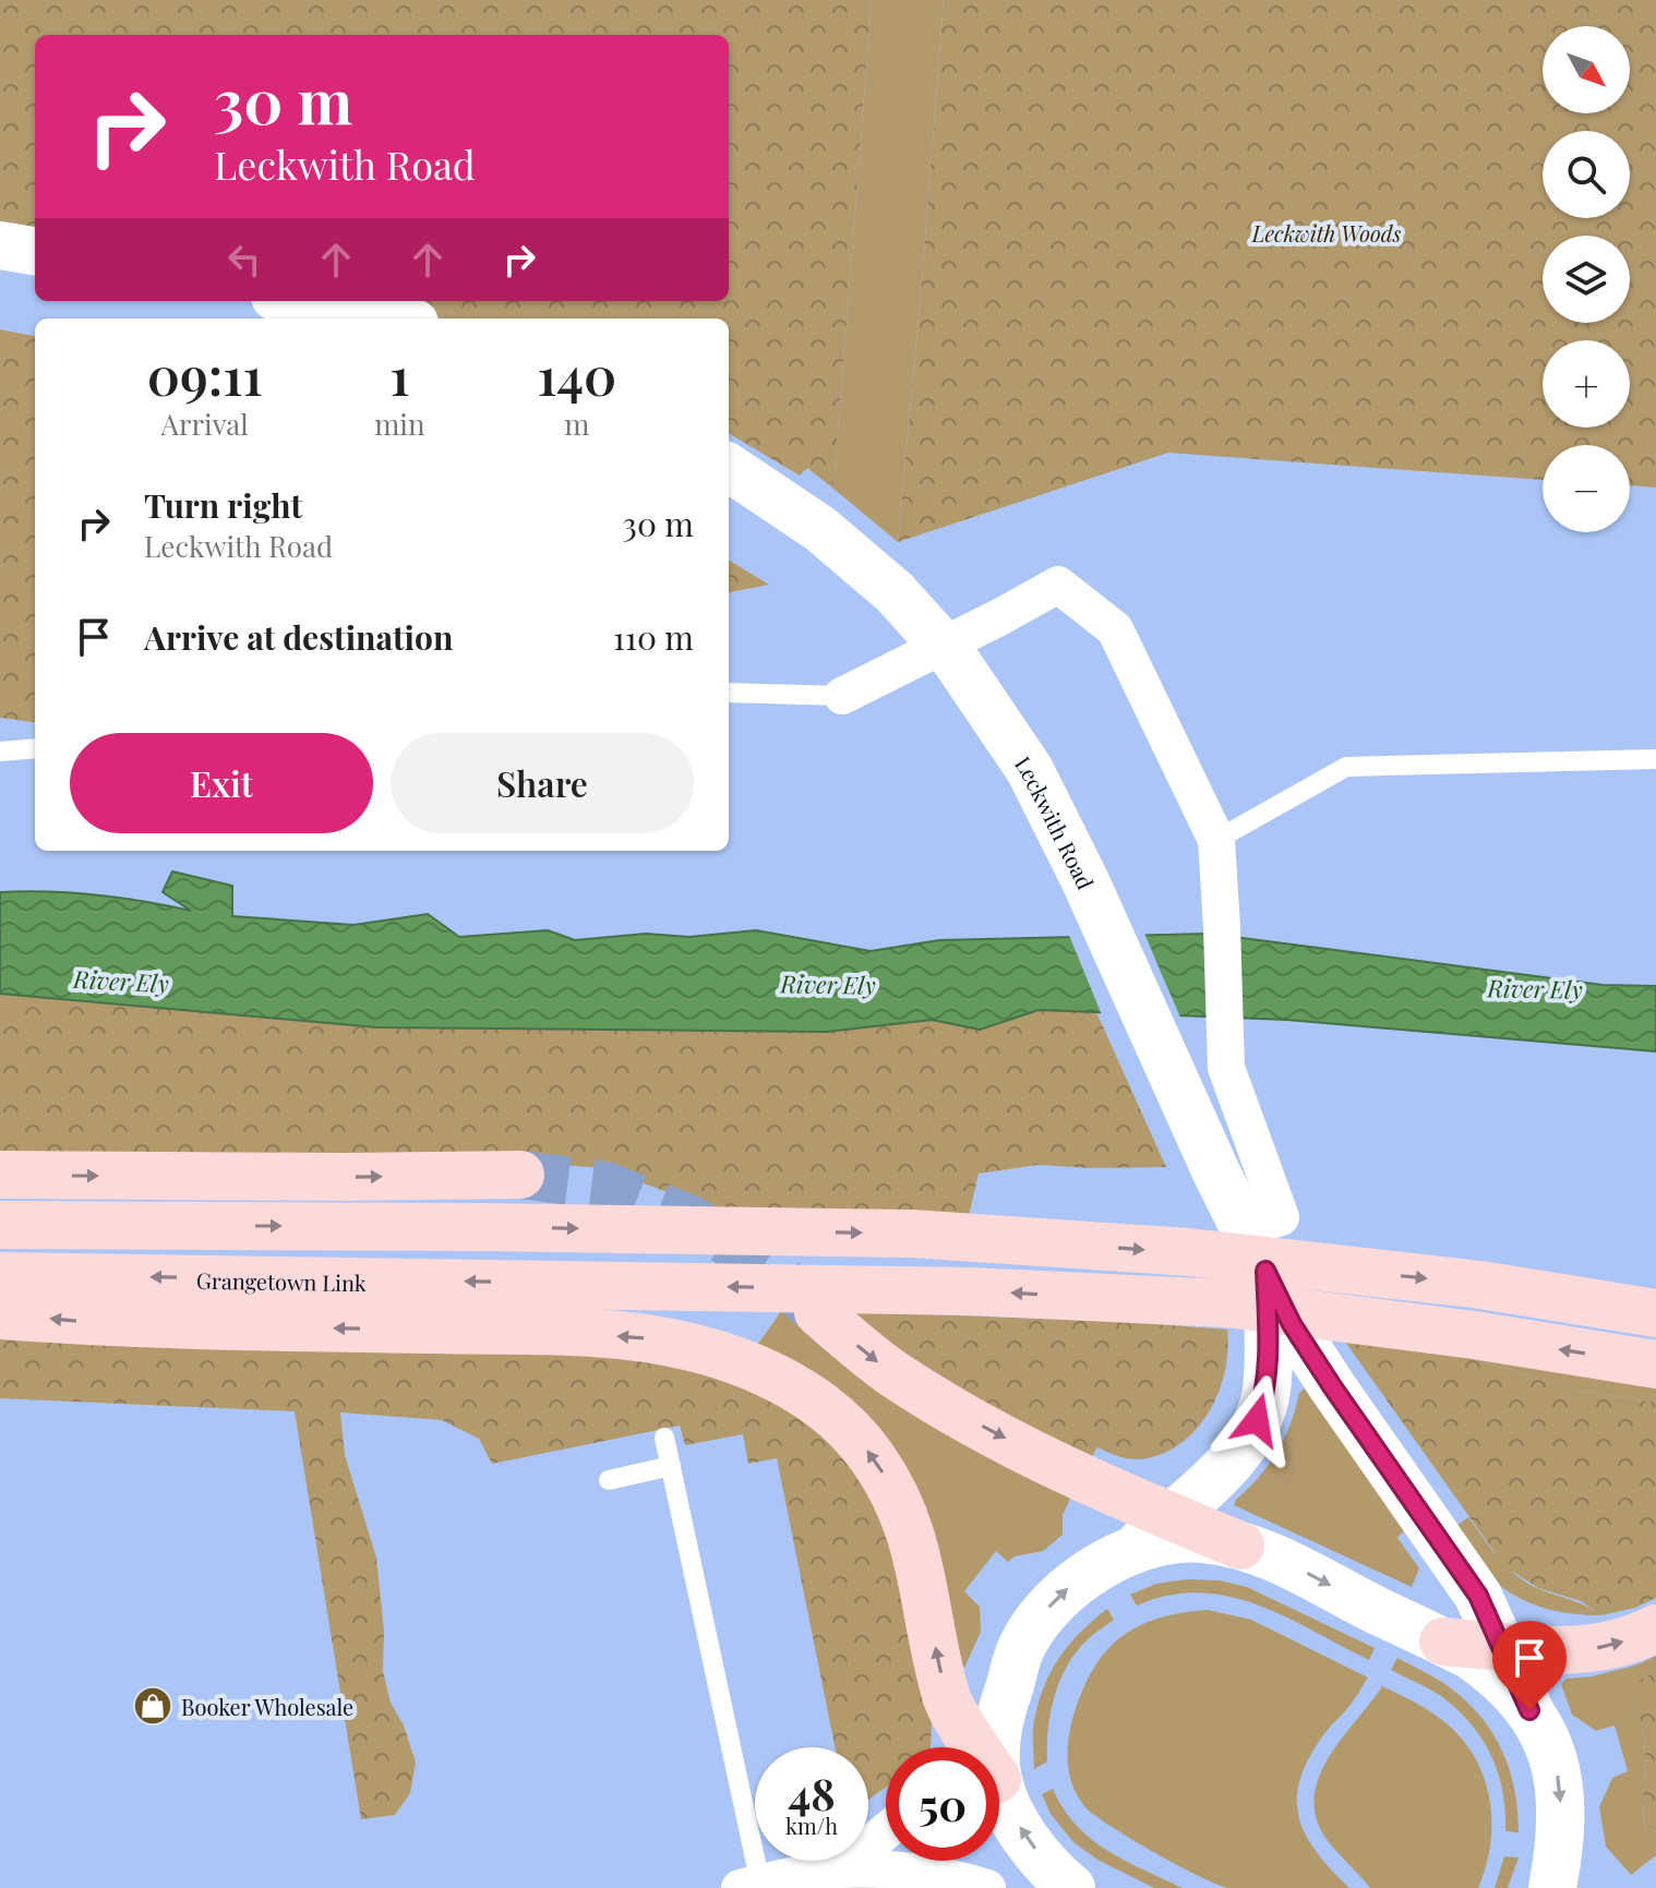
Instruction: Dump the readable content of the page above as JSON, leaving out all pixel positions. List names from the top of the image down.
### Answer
{
  "streets": {
    "main road": ["Leckwith Road", "Grangetown Link"]
  },
  "water": ["River Ely"],
  "parks": ["Leckwith Woods"],
  "places": {
    "shop": ["Booker Wholesale"]
  },
  "north": "bottom right",
  "page": {
    "map_buttons": ["+", "−"],
    "turn": ["30 m", "Leckwith Road"],
    "eta": [
      "09:11",
      "Arrival",
      "1",
      "min",
      "140",
      "m"
    ],
    "list": [
      {
        "name": "Turn right",
        "note": "Leckwith Road",
        "value": "30 m"
      },
      {
        "name": "Arrive at destination",
        "value": "110 m"
      }
    ],
    "buttons": ["Exit", "Share"],
    "speed": "48 km/h",
    "limit": "50"
  }
}
